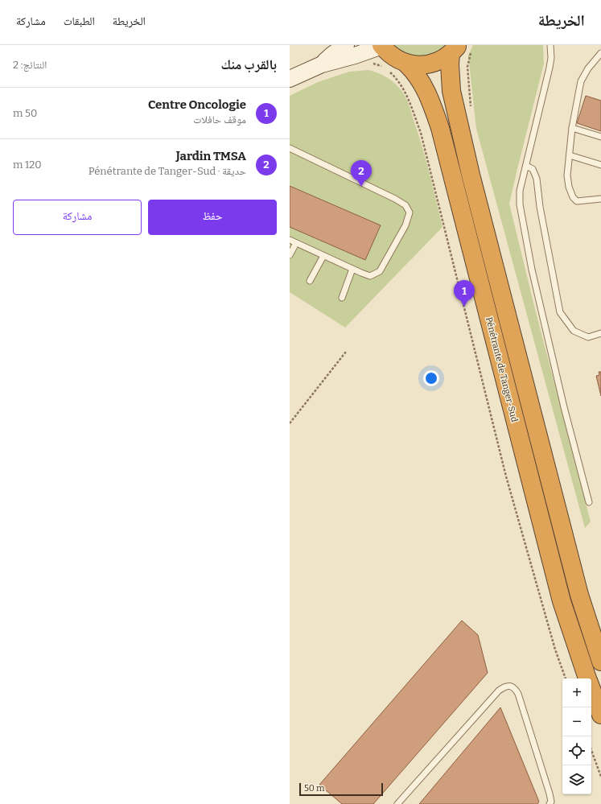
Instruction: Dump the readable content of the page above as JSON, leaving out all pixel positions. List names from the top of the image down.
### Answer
{
  "streets": {
    "highway": ["Pénétrante de Tanger-Sud"]
  },
  "scale_bar": "50 m",
  "page": {
    "header": "الخريطة",
    "nav": ["الخريطة", "الطبقات", "مشاركة"],
    "heading": ["بالقرب منك", "النتائج: 2"],
    "list": [
      {
        "mark": "1",
        "name": "Centre Oncologie",
        "note": "موقف حافلات",
        "value": "50 m"
      },
      {
        "mark": "2",
        "name": "Jardin TMSA",
        "note": "حديقة · Pénétrante de Tanger-Sud",
        "value": "120 m"
      }
    ],
    "pins": ["2", "1"],
    "buttons": ["حفظ", "مشاركة"],
    "map_buttons": ["+", "−"],
    "scale": "50 m"
  }
}
